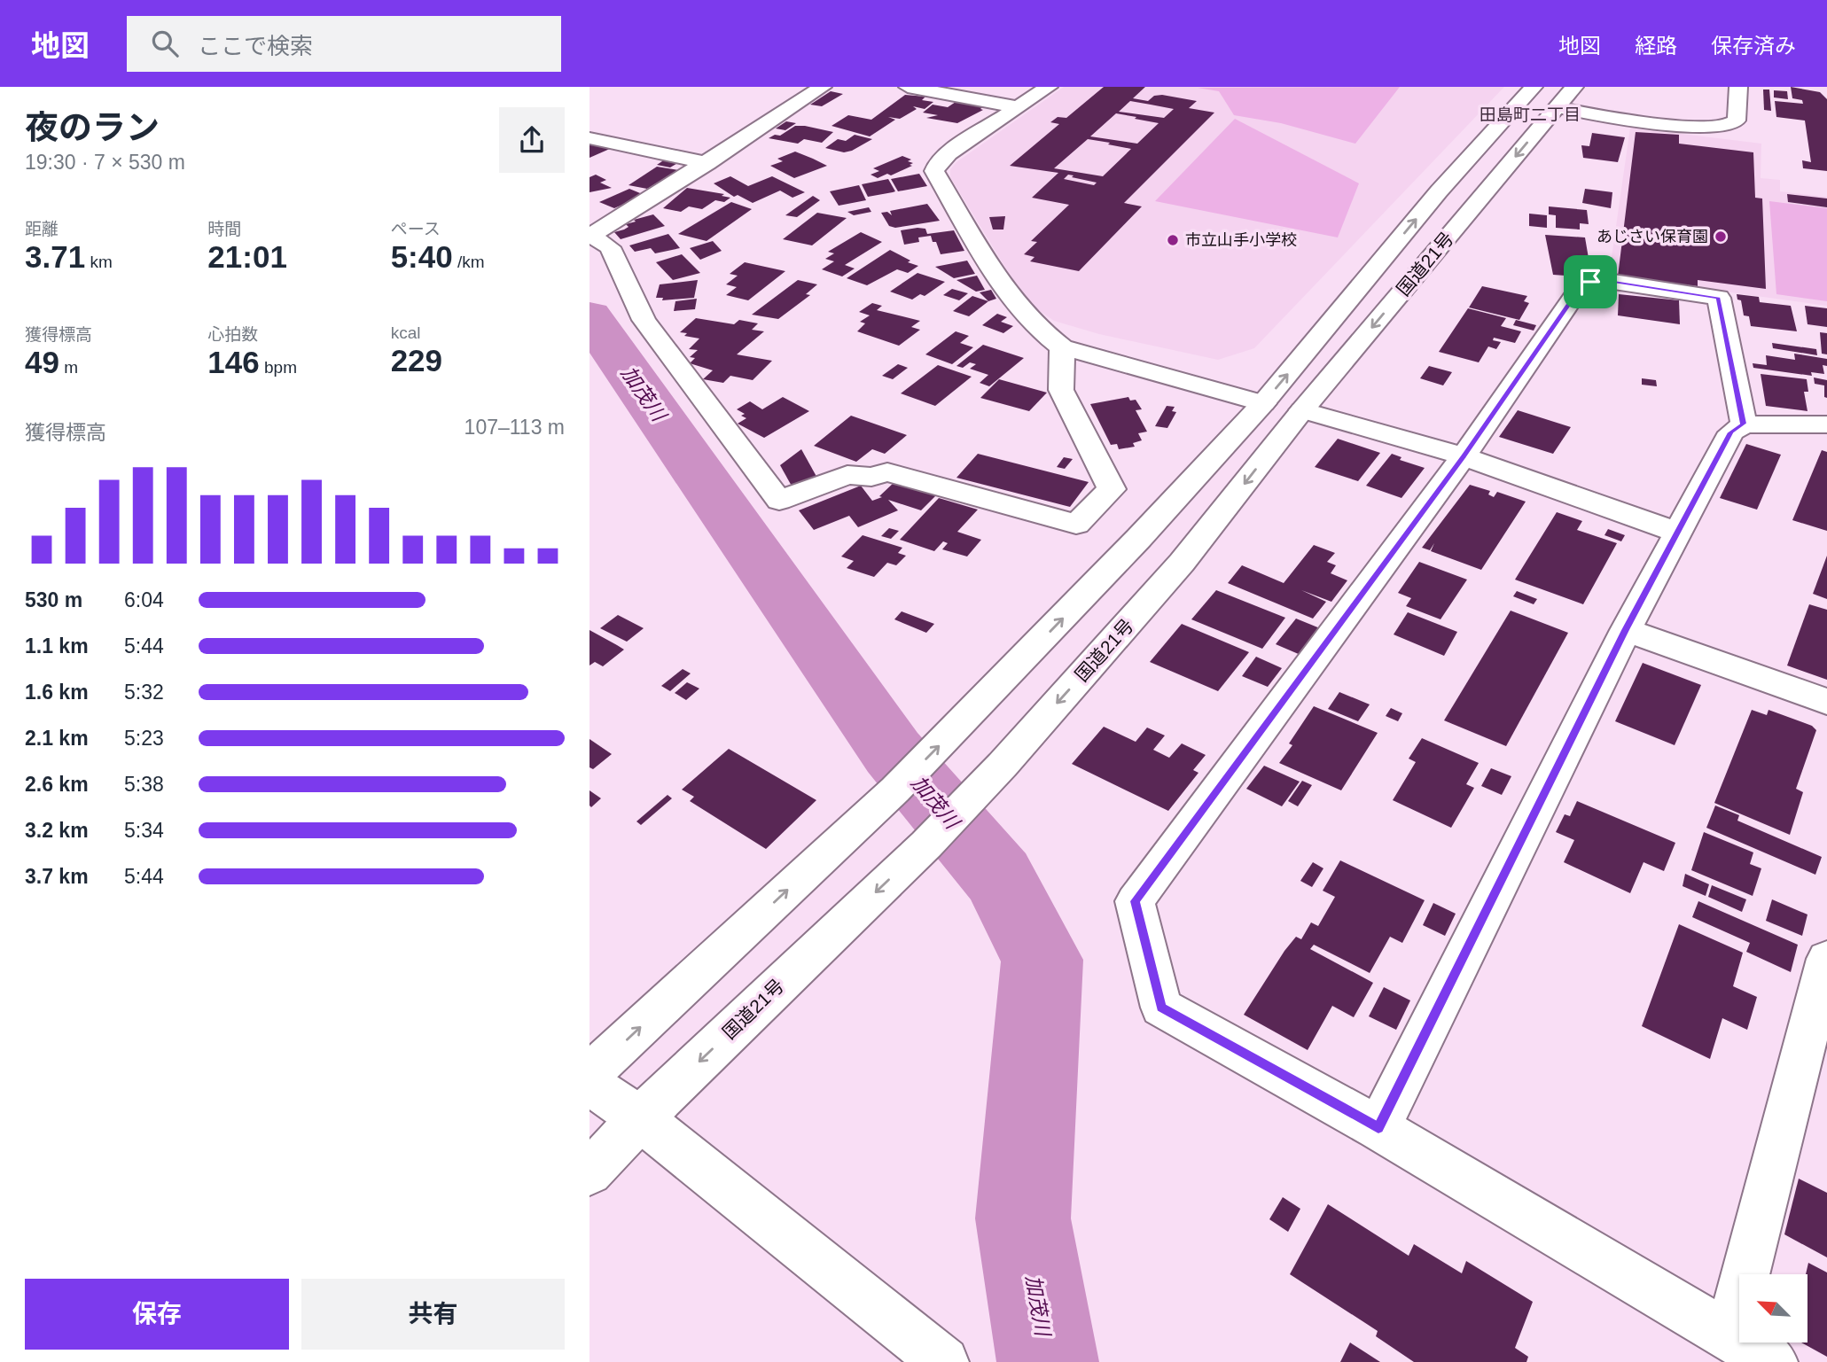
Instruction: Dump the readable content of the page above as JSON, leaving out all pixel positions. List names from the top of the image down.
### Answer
{
  "streets": {
    "main road": ["国道21号"]
  },
  "districts": ["田島町二丁目"],
  "water": ["加茂川"],
  "places": ["あじさい保育園", "市立山手小学校"],
  "north": "top left",
  "page": {
    "header": "地図",
    "search": "ここで検索",
    "nav": ["地図", "経路", "保存済み"],
    "heading": ["夜のラン", "19:30 · 7 × 530 m"],
    "stats": [
      ["距離", "3.71 km"],
      ["時間", "21:01"],
      ["ペース", "5:40 /km"],
      ["獲得標高", "49 m"],
      ["心拍数", "146 bpm"],
      ["kcal", "229"]
    ],
    "chart": ["獲得標高", "107–113 m"],
    "list": [
      {
        "name": "530 m",
        "note": "6:04"
      },
      {
        "name": "1.1 km",
        "note": "5:44"
      },
      {
        "name": "1.6 km",
        "note": "5:32"
      },
      {
        "name": "2.1 km",
        "note": "5:23"
      },
      {
        "name": "2.6 km",
        "note": "5:38"
      },
      {
        "name": "3.2 km",
        "note": "5:34"
      },
      {
        "name": "3.7 km",
        "note": "5:44"
      }
    ],
    "buttons": ["保存", "共有"]
  }
}
